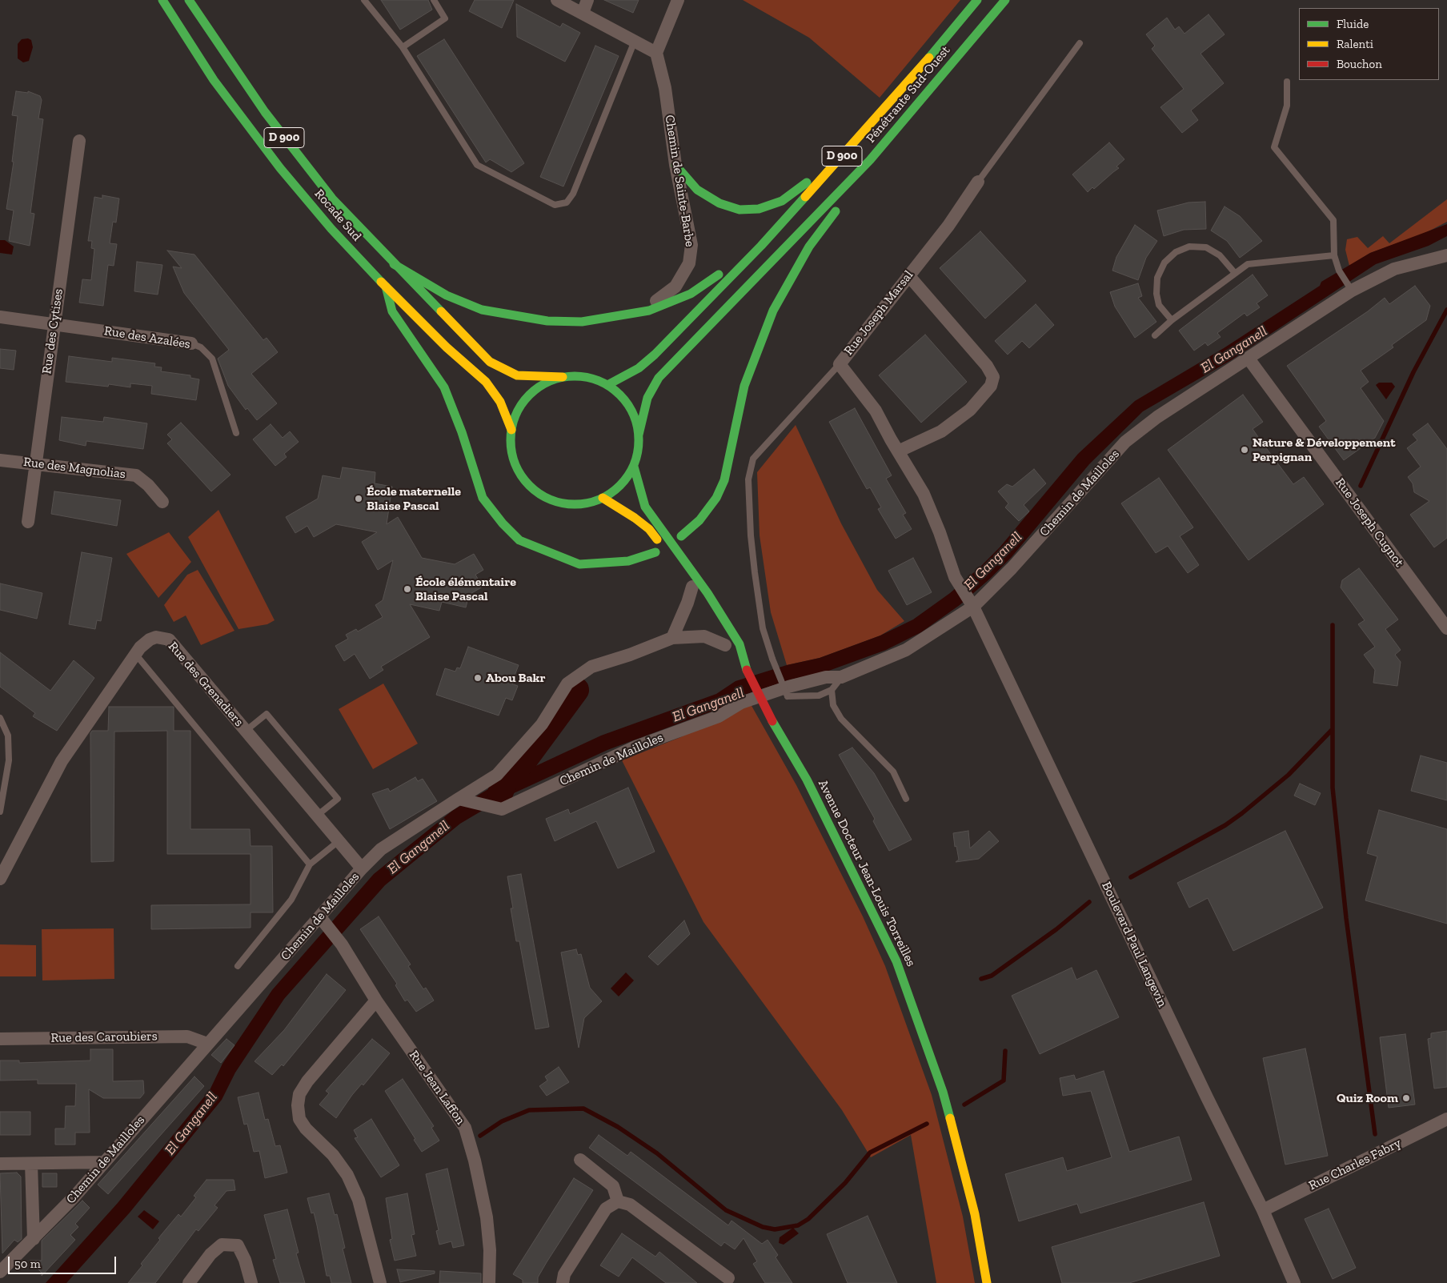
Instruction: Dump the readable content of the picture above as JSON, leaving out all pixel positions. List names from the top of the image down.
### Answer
{
  "streets": {
    "main road": [
      "Pénétrante Sud-Ouest",
      "D 900",
      "Rocade Sud",
      "Avenue Docteur Jean-Louis Torreilles"
    ],
    "street": [
      "Chemin de Sainte-Barbe",
      "Rue Joseph Marsal",
      "Rue des Cytises",
      "Rue des Azalées",
      "Rue des Magnolias",
      "Chemin de Mailloles",
      "Rue Joseph Cugnot",
      "Rue des Grenadiers",
      "Boulevard Paul Langevin",
      "Rue des Caroubiers",
      "Rue Jean Laffon",
      "Rue Charles Fabry"
    ]
  },
  "crossings": [
    ["Pénétrante Sud-Ouest", "Rocade Sud"],
    ["Rue Joseph Marsal", "Boulevard Paul Langevin"],
    ["Rue des Cytises", "Rue des Azalées"],
    ["Rue des Cytises", "Rue des Magnolias"],
    ["Chemin de Mailloles", "Rue Joseph Cugnot"],
    ["Chemin de Mailloles", "Rue des Grenadiers"],
    ["Chemin de Mailloles", "Boulevard Paul Langevin"],
    ["Chemin de Mailloles", "Rue des Caroubiers"],
    ["Chemin de Mailloles", "Rue Jean Laffon"],
    ["Boulevard Paul Langevin", "Rue Charles Fabry"]
  ],
  "water": ["El Ganganell"],
  "places": [
    "Nature & Développement Perpignan",
    "École maternelle Blaise Pascal",
    "École élémentaire Blaise Pascal",
    "Abou Bakr",
    "Quiz Room"
  ],
  "legend": ["Fluide", "Ralenti", "Bouchon"],
  "scale_bar": "50 m"
}
